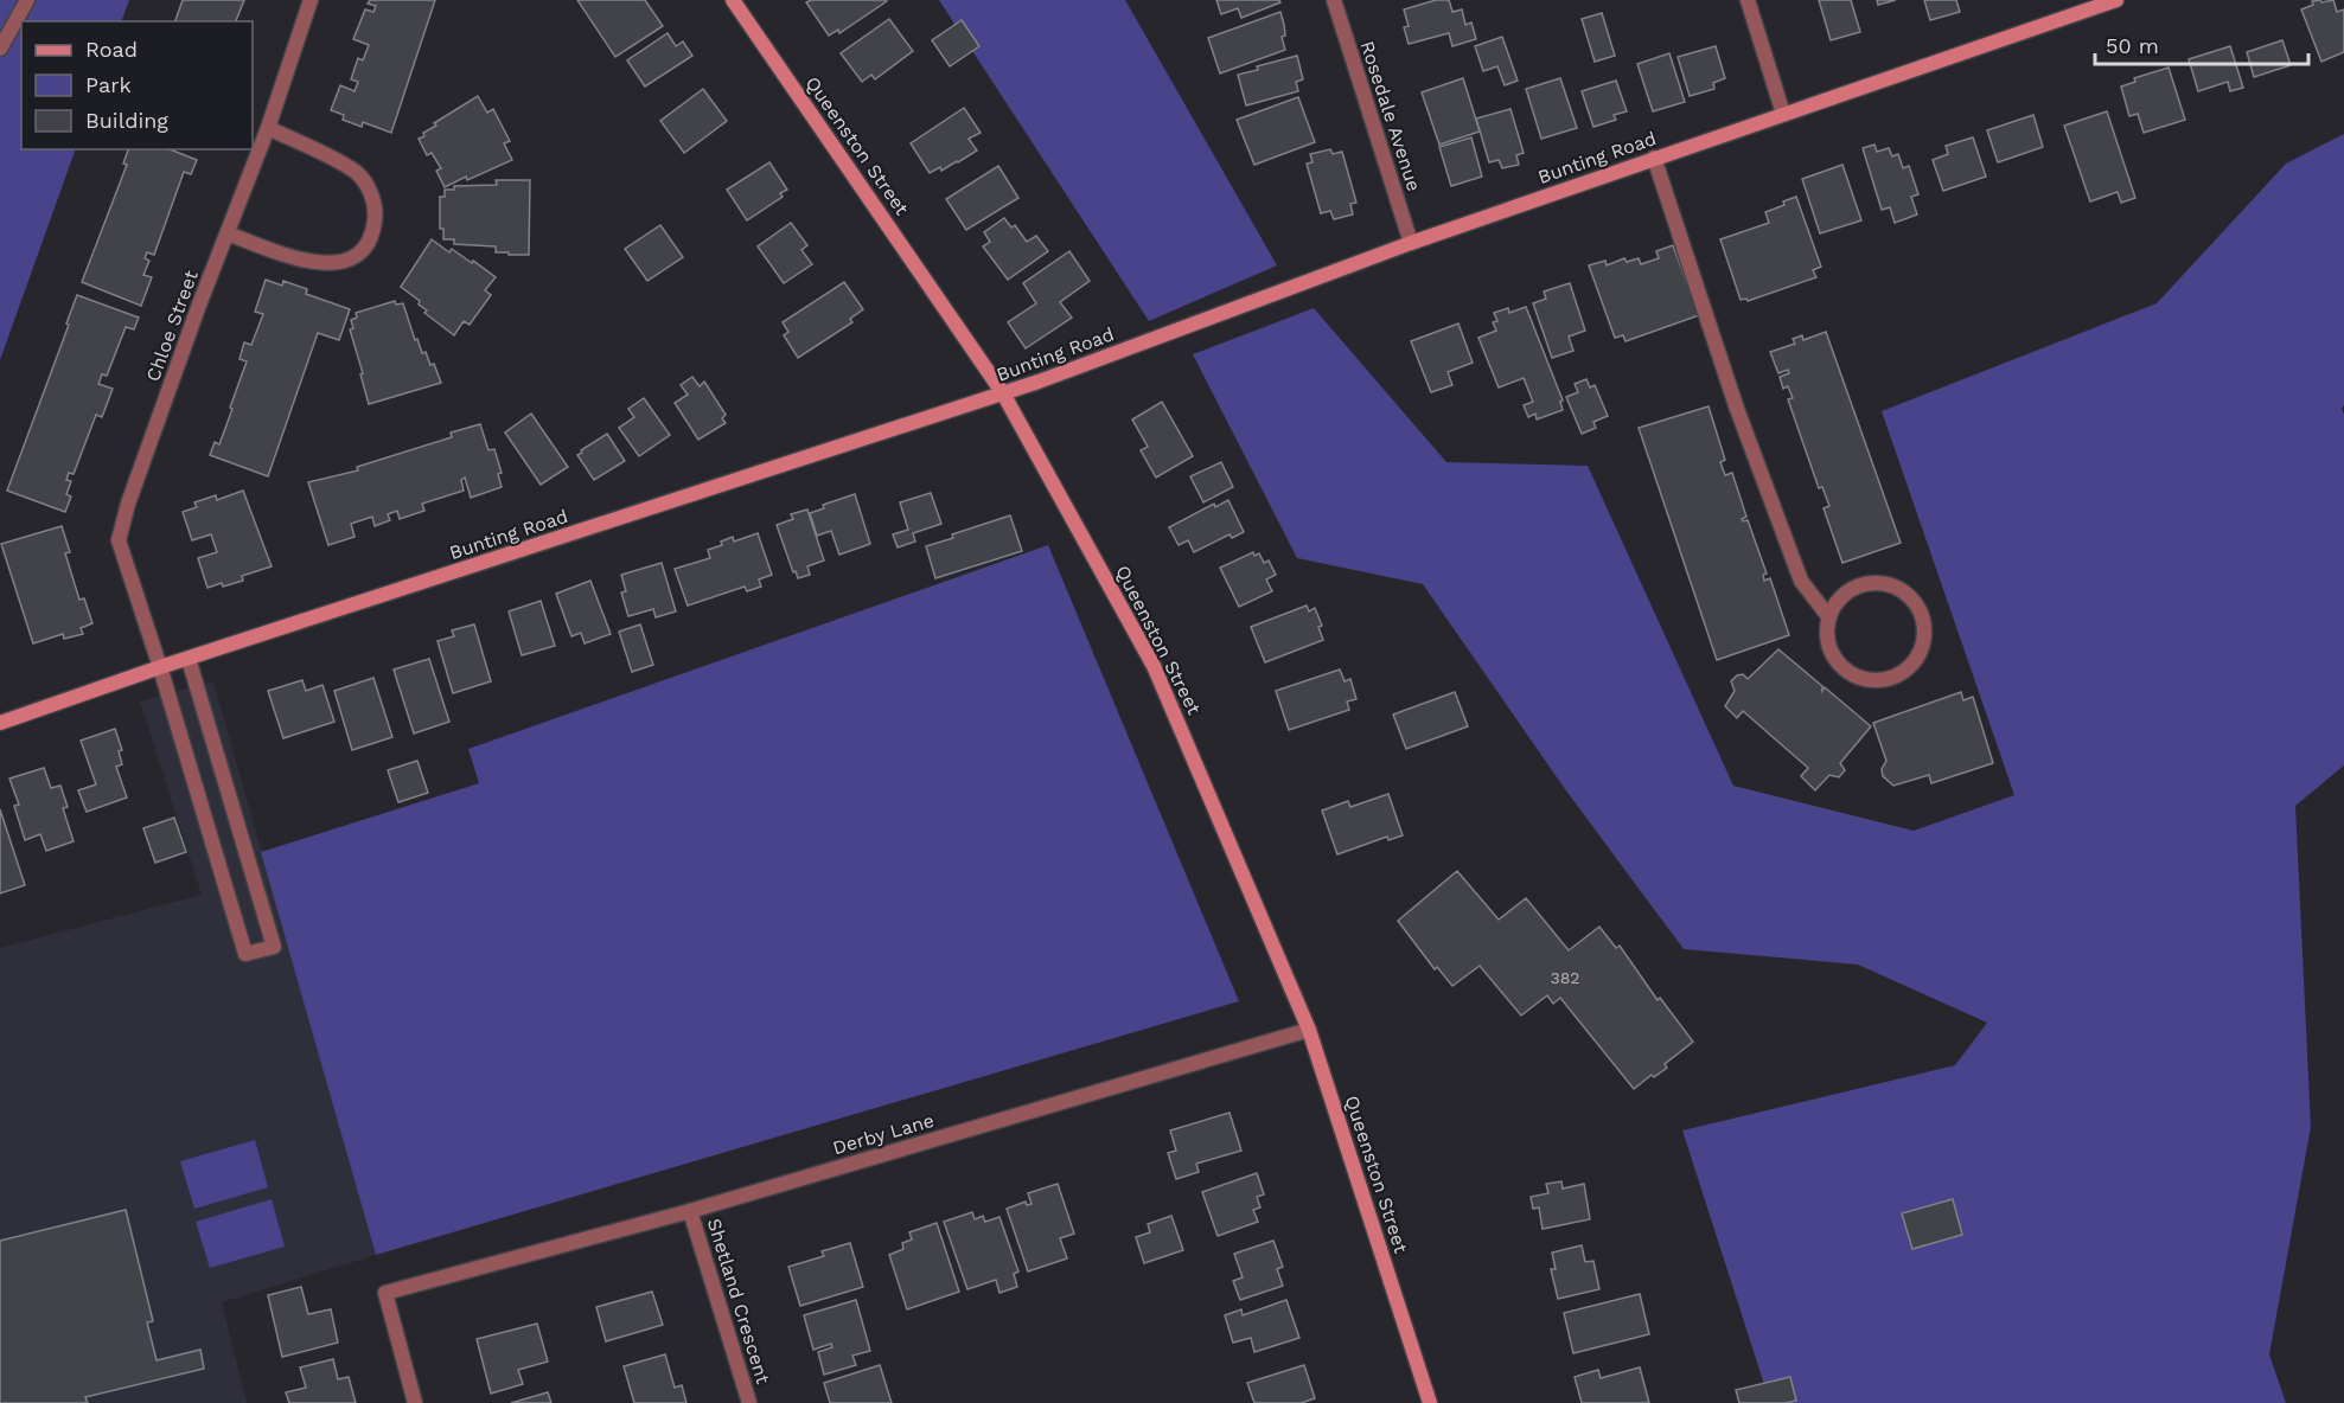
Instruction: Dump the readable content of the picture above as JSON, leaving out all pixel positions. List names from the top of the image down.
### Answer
{
  "streets": {
    "main road": ["Queenston Street", "Bunting Road"],
    "street": [
      "Rosedale Avenue",
      "Chloe Street",
      "Derby Lane",
      "Shetland Crescent"
    ]
  },
  "crossings": [
    ["Rosedale Avenue", "Bunting Road"],
    ["Queenston Street", "Bunting Road"],
    ["Queenston Street", "Derby Lane"],
    ["Bunting Road", "Chloe Street"],
    ["Derby Lane", "Shetland Crescent"]
  ],
  "house_numbers": ["382"],
  "legend": ["Road", "Park", "Building"],
  "scale_bar": "50 m"
}
